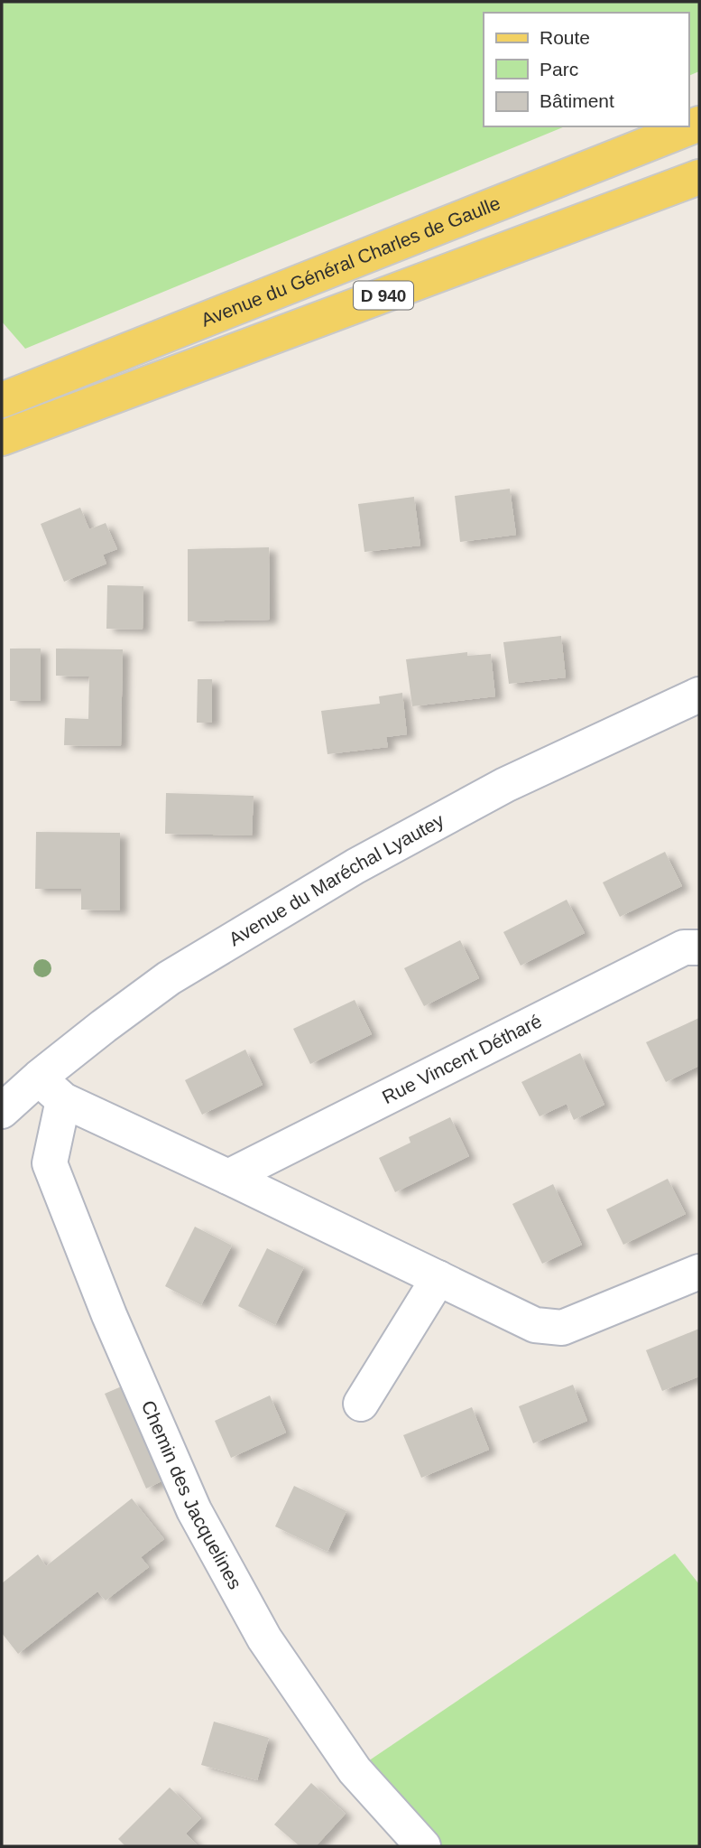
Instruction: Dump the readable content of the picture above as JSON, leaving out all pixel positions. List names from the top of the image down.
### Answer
{
  "streets": {
    "main road": ["Avenue du Général Charles de Gaulle", "D 940"],
    "street": ["Avenue du Maréchal Lyautey", "Rue Vincent Détharé", "Chemin des Jacquelines"]
  },
  "crossings": [
    ["Avenue du Maréchal Lyautey", "Chemin des Jacquelines"]
  ],
  "legend": ["Route", "Parc", "Bâtiment"]
}
